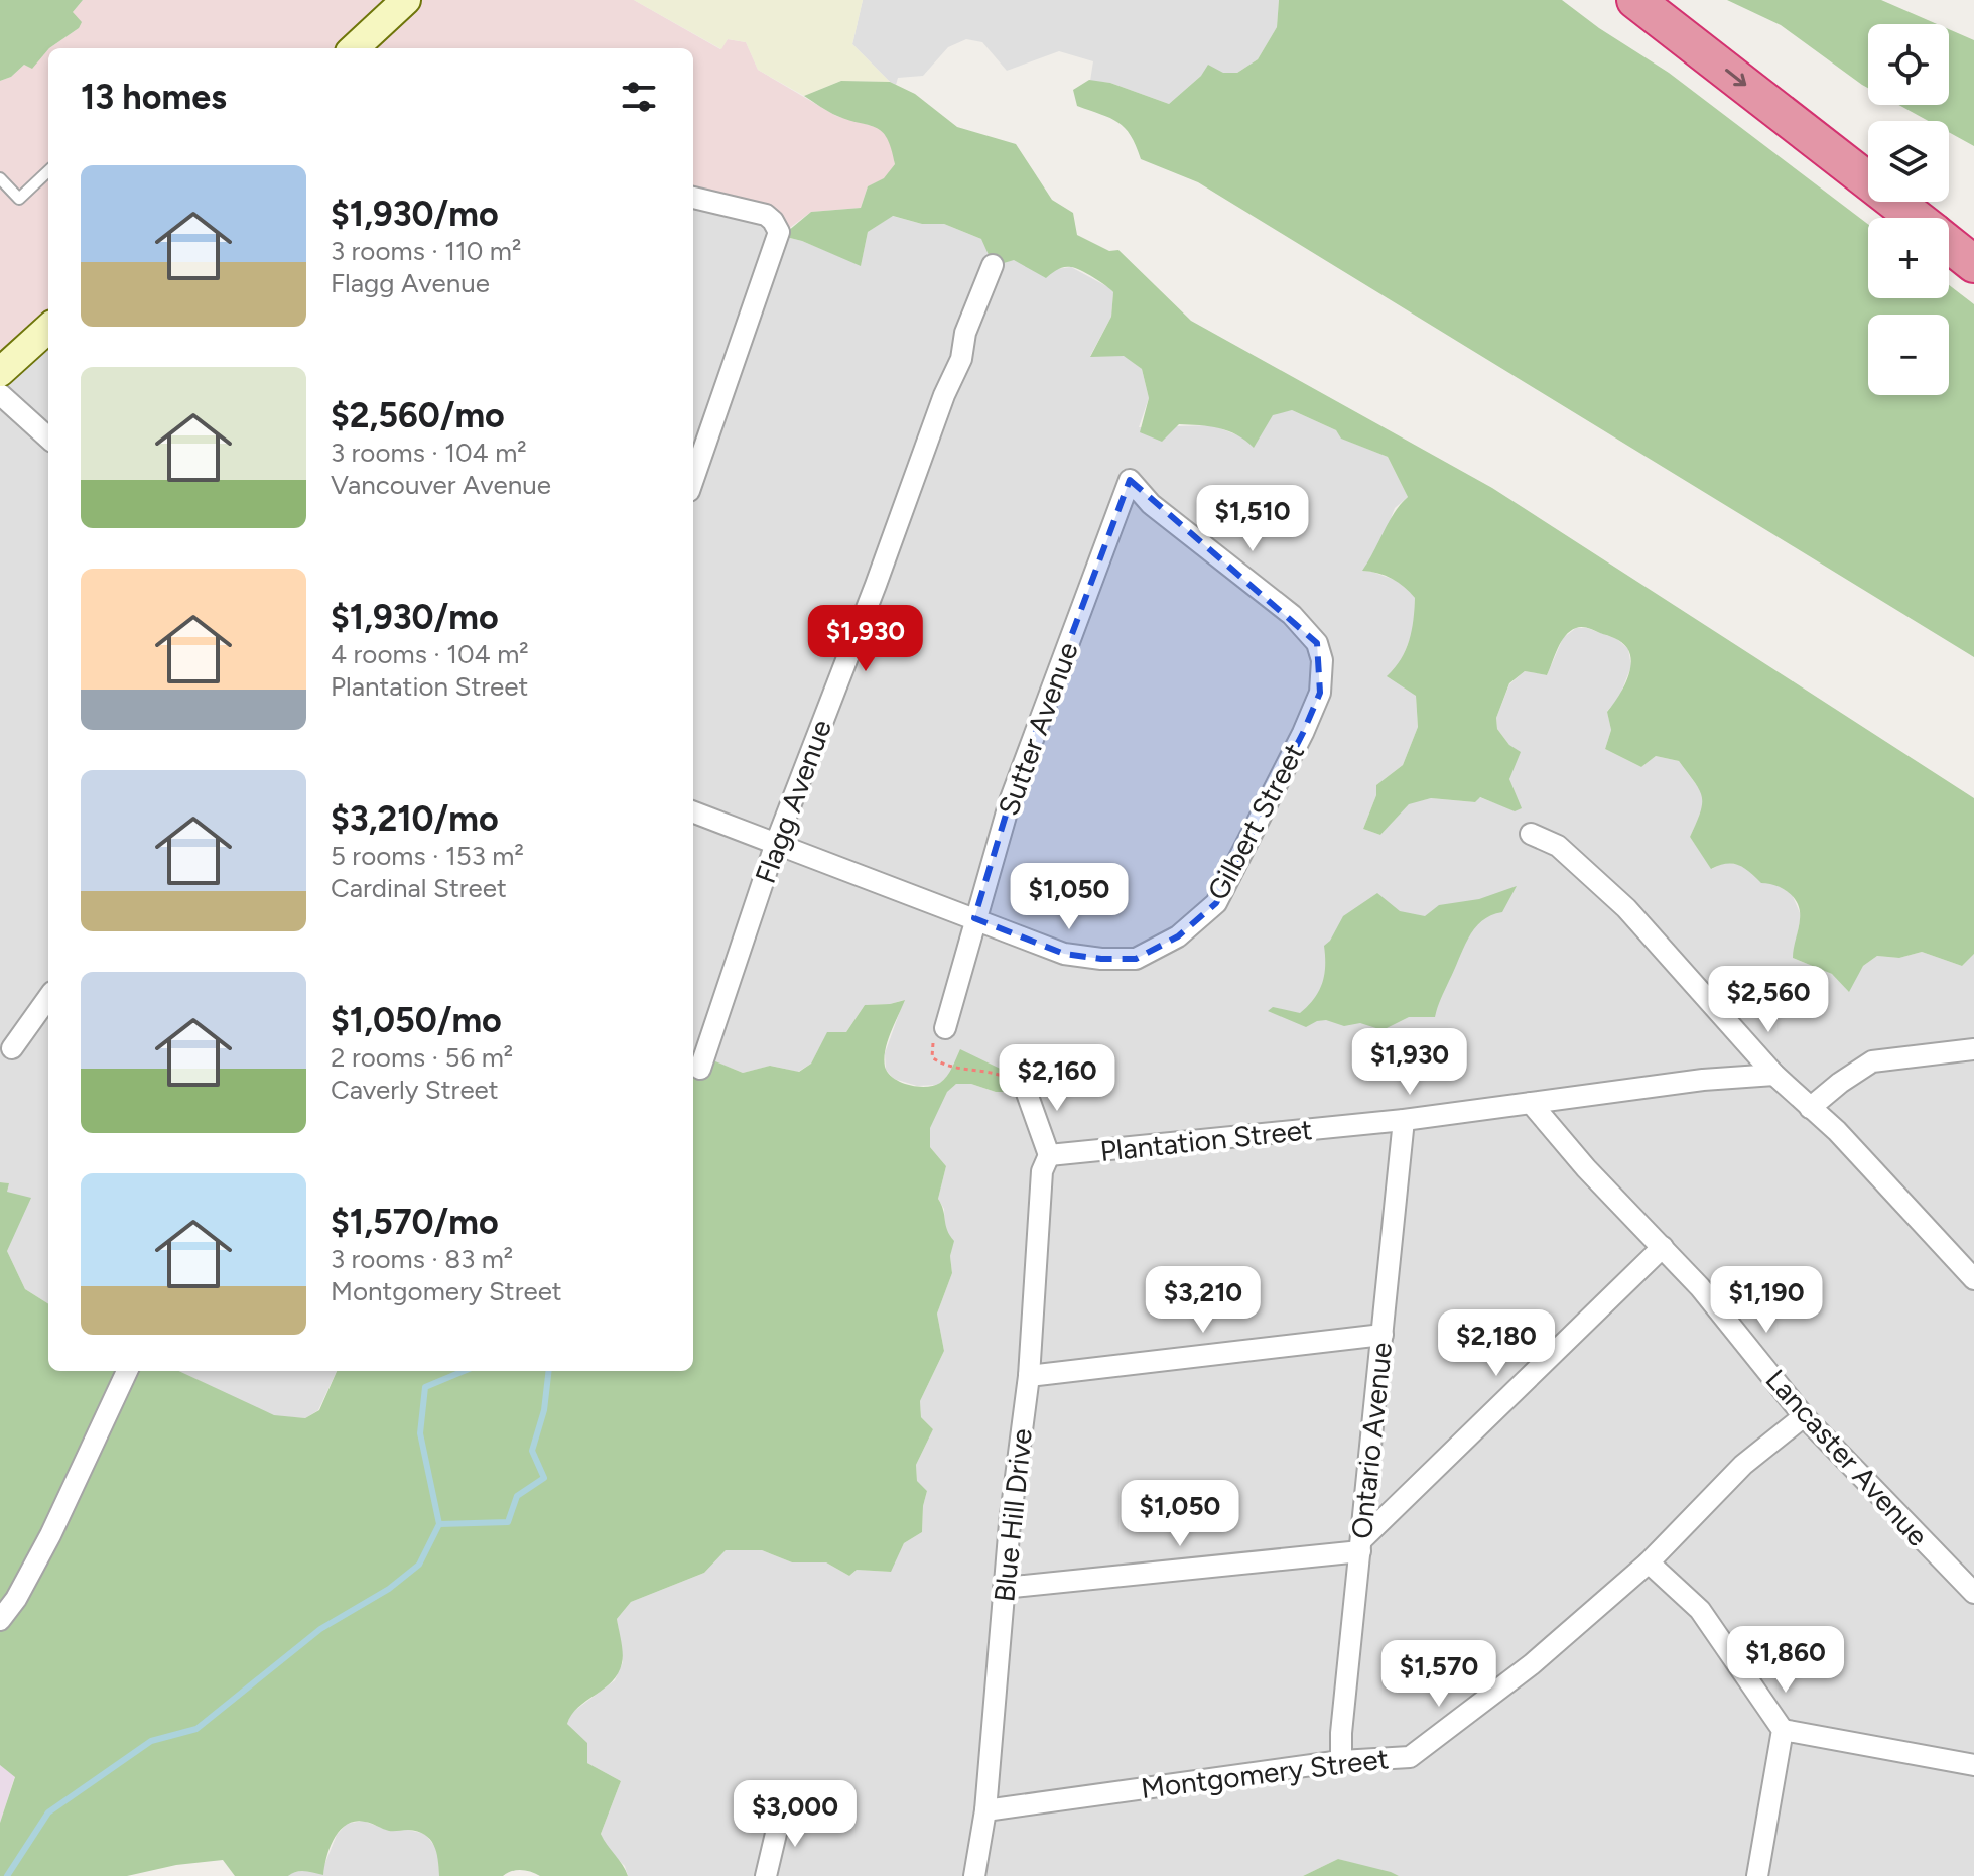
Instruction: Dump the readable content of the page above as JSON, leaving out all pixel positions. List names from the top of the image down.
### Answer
{
  "streets": {
    "street": [
      "Sutter Avenue",
      "Flagg Avenue",
      "Gilbert Street",
      "Plantation Street",
      "Ontario Avenue",
      "Lancaster Avenue",
      "Blue Hill Drive",
      "Montgomery Street"
    ]
  },
  "crossings": [
    ["Sutter Avenue", "Gilbert Street"],
    ["Flagg Avenue", "Gilbert Street"],
    ["Plantation Street", "Ontario Avenue"],
    ["Plantation Street", "Lancaster Avenue"],
    ["Plantation Street", "Blue Hill Drive"],
    ["Ontario Avenue", "Montgomery Street"],
    ["Lancaster Avenue", "Montgomery Street"],
    ["Blue Hill Drive", "Montgomery Street"]
  ],
  "page": {
    "map_buttons": ["+", "−"],
    "heading": "13 homes",
    "list": [
      {
        "name": "$1,930/mo",
        "note": "3 rooms · 110 m² · Flagg Avenue"
      },
      {
        "name": "$2,560/mo",
        "note": "3 rooms · 104 m² · Vancouver Avenue"
      },
      {
        "name": "$1,930/mo",
        "note": "4 rooms · 104 m² · Plantation Street"
      },
      {
        "name": "$3,210/mo",
        "note": "5 rooms · 153 m² · Cardinal Street"
      },
      {
        "name": "$1,050/mo",
        "note": "2 rooms · 56 m² · Caverly Street"
      },
      {
        "name": "$1,570/mo",
        "note": "3 rooms · 83 m² · Montgomery Street"
      }
    ],
    "price": [
      "$1,510",
      "$1,930",
      "$1,050",
      "$2,560",
      "$1,930",
      "$2,160",
      "$3,210",
      "$1,190",
      "$2,180",
      "$1,050",
      "$1,860",
      "$1,570",
      "$3,000"
    ]
  }
}
